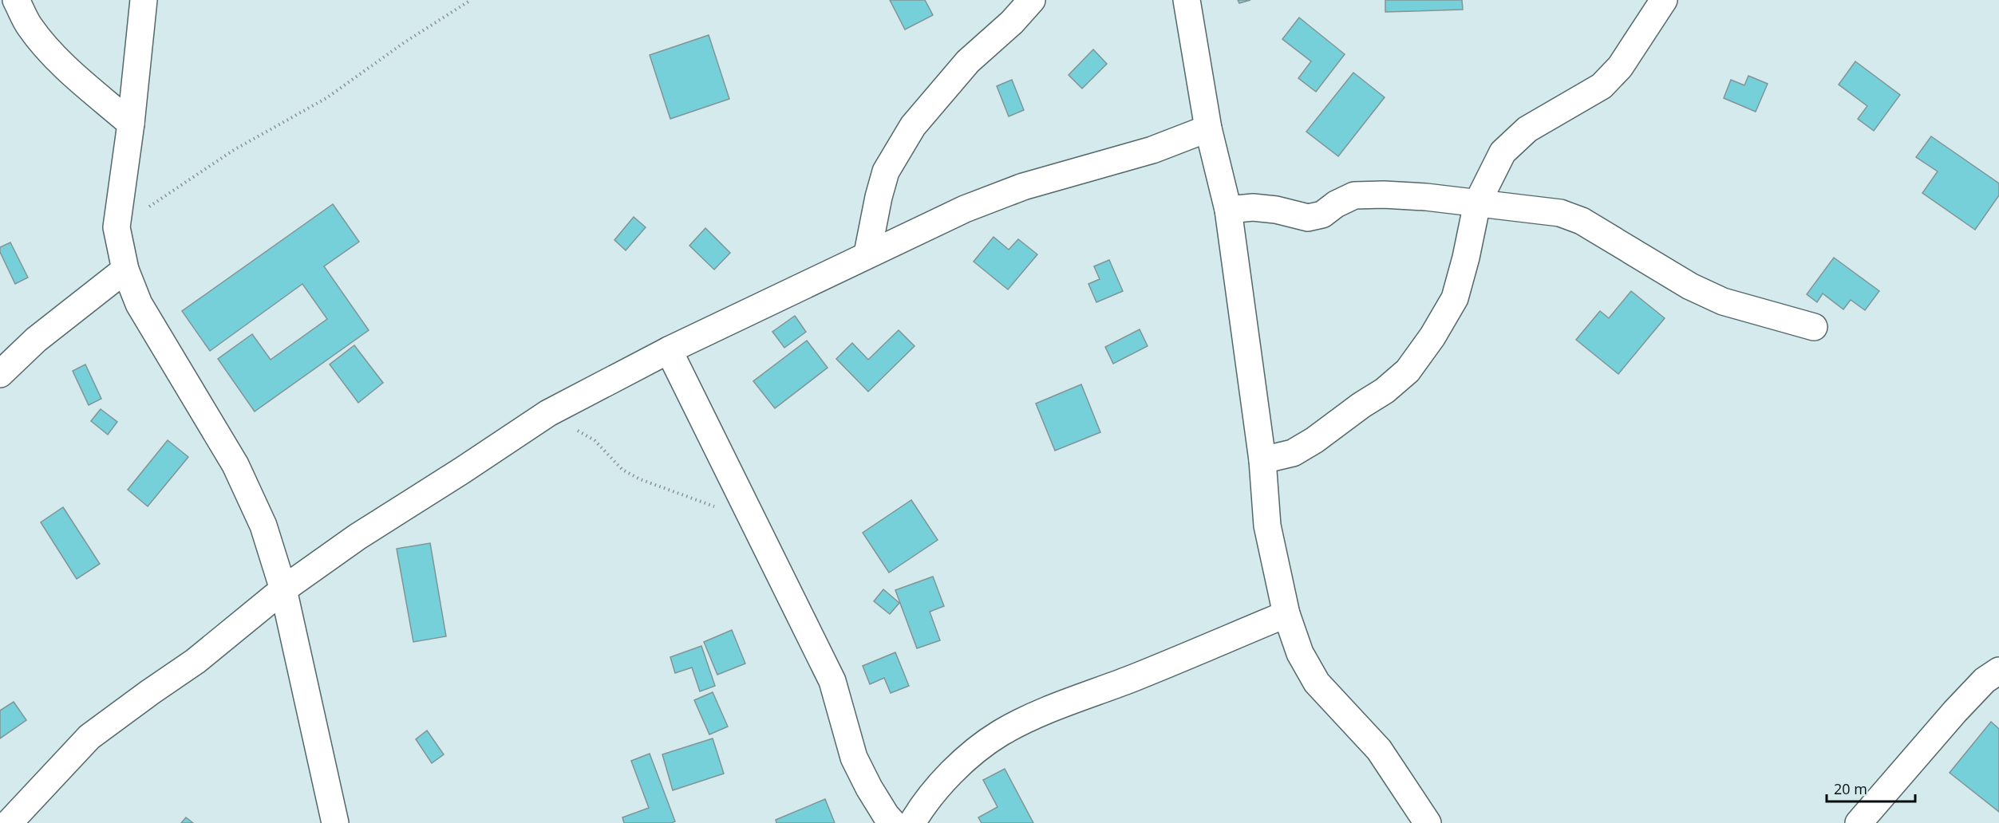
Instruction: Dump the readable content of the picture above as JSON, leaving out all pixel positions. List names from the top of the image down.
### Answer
{
  "scale_bar": "20 m"
}
